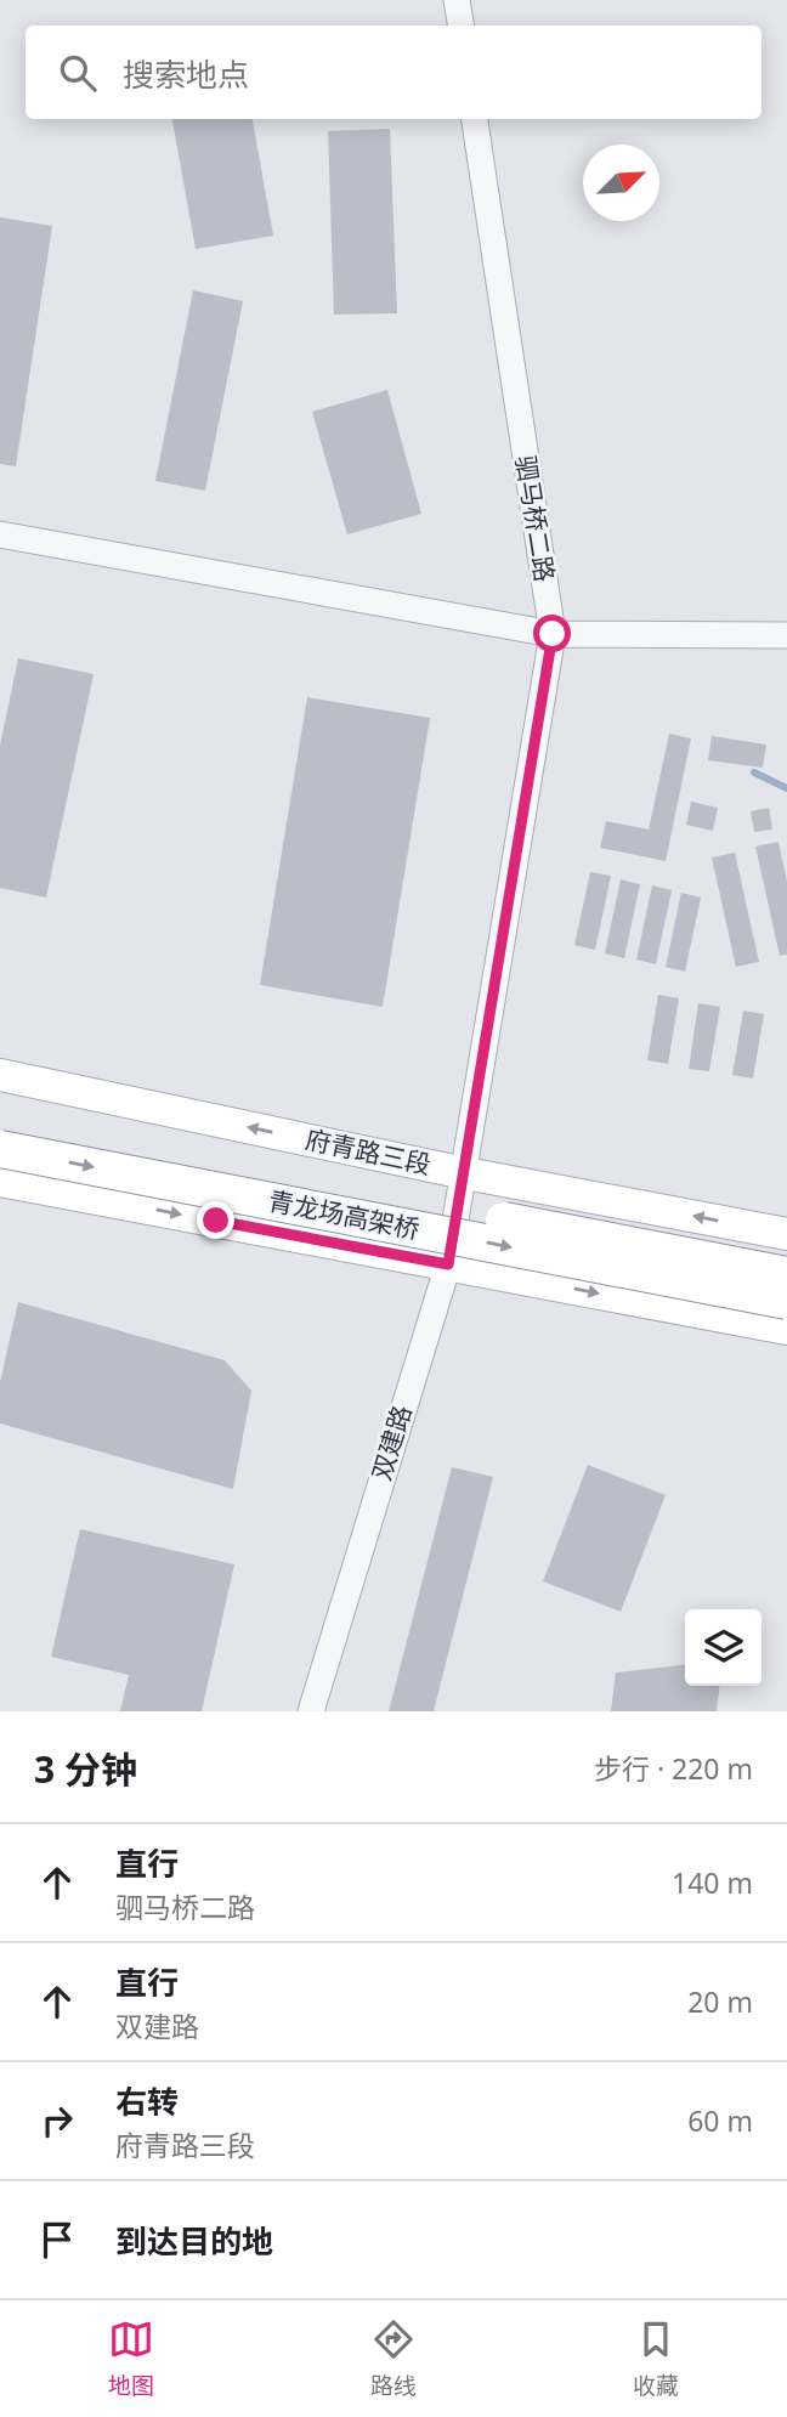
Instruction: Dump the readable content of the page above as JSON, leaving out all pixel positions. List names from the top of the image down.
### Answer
{
  "streets": {
    "highway": ["青龙场高架桥"],
    "main road": ["府青路三段"],
    "street": ["驷马桥二路", "双建路"]
  },
  "crossings": [
    ["驷马桥二路", "府青路三段"],
    ["驷马桥二路", "双建路"],
    ["府青路三段", "双建路"]
  ],
  "north": "top right",
  "page": {
    "search": "搜索地点",
    "heading": ["3 分钟", "步行 · 220 m"],
    "list": [
      ["直行", "驷马桥二路", "140 m"],
      ["直行", "双建路", "20 m"],
      ["右转", "府青路三段", "60 m"],
      "到达目的地"
    ],
    "nav": ["地图", "路线", "收藏"]
  }
}
